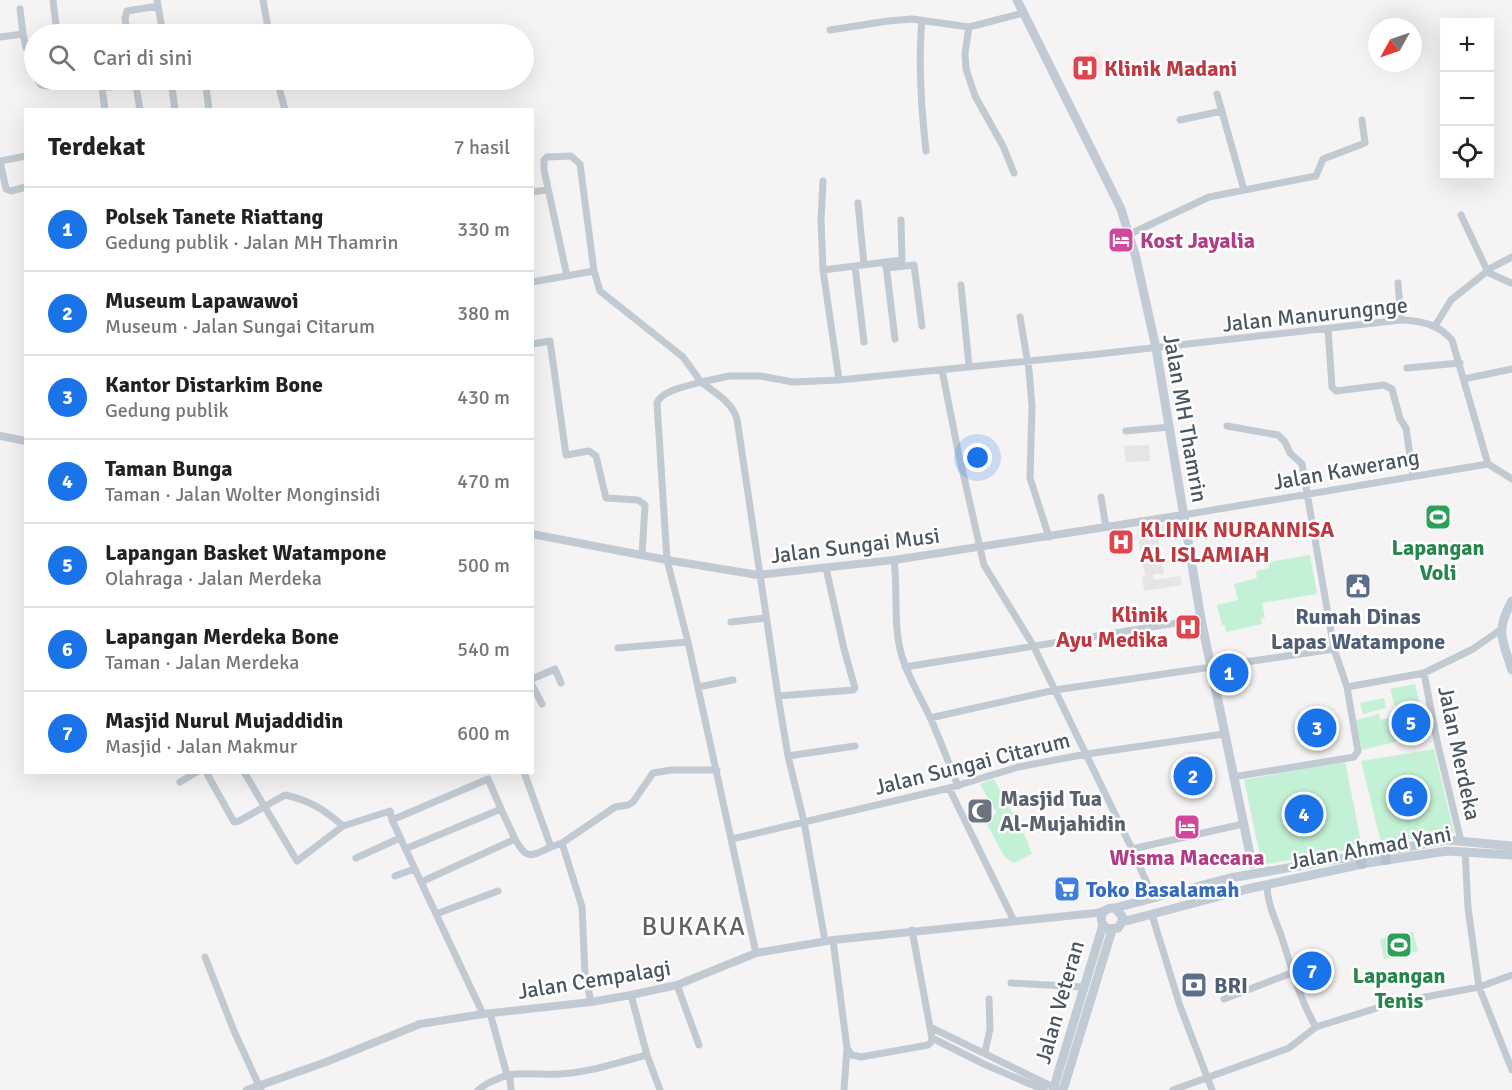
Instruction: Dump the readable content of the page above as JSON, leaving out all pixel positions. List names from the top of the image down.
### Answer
{
  "streets": {
    "main road": ["Jalan MH Thamrin", "Jalan Ahmad Yani", "Jalan Veteran"],
    "street": [
      "Jalan Manurungnge",
      "Jalan Kawerang",
      "Jalan Sungai Musi",
      "Jalan Merdeka",
      "Jalan Sungai Citarum",
      "Jalan Cempalagi"
    ]
  },
  "crossings": [
    ["Jalan Manurungnge", "Jalan MH Thamrin"],
    ["Jalan Manurungnge", "Jalan Kawerang"],
    ["Jalan Manurungnge", "Jalan Sungai Musi"],
    ["Jalan MH Thamrin", "Jalan Kawerang"],
    ["Jalan MH Thamrin", "Jalan Sungai Musi"],
    ["Jalan MH Thamrin", "Jalan Sungai Citarum"],
    ["Jalan Kawerang", "Jalan Sungai Musi"],
    ["Jalan Merdeka", "Jalan Ahmad Yani"],
    ["Jalan Ahmad Yani", "Jalan Cempalagi"],
    ["Jalan Ahmad Yani", "Jalan Veteran"],
    ["Jalan Cempalagi", "Jalan Veteran"]
  ],
  "districts": ["BUKAKA"],
  "places": {
    "hospital": ["Klinik Madani", "KLINIK NURANNISA AL ISLAMIAH", "Klinik Ayu Medika"],
    "hotel": ["Kost Jayalia", "Wisma Maccana"],
    "sports": ["Lapangan Voli", "Lapangan Tenis"],
    "public building": ["Rumah Dinas Lapas Watampone"],
    "mosque": ["Masjid Tua Al-Mujahidin"],
    "supermarket": ["Toko Basalamah"],
    "bank": ["BRI"]
  },
  "north": "bottom left",
  "page": {
    "map_buttons": ["+", "−"],
    "search": "Cari di sini",
    "heading": ["Terdekat", "7 hasil"],
    "list": [
      {
        "mark": "1",
        "name": "Polsek Tanete Riattang",
        "note": "Gedung publik · Jalan MH Thamrin",
        "value": "330 m"
      },
      {
        "mark": "2",
        "name": "Museum Lapawawoi",
        "note": "Museum · Jalan Sungai Citarum",
        "value": "380 m"
      },
      {
        "mark": "3",
        "name": "Kantor Distarkim Bone",
        "note": "Gedung publik",
        "value": "430 m"
      },
      {
        "mark": "4",
        "name": "Taman Bunga",
        "note": "Taman · Jalan Wolter Monginsidi",
        "value": "470 m"
      },
      {
        "mark": "5",
        "name": "Lapangan Basket Watampone",
        "note": "Olahraga · Jalan Merdeka",
        "value": "500 m"
      },
      {
        "mark": "6",
        "name": "Lapangan Merdeka Bone",
        "note": "Taman · Jalan Merdeka",
        "value": "540 m"
      },
      {
        "mark": "7",
        "name": "Masjid Nurul Mujaddidin",
        "note": "Masjid · Jalan Makmur",
        "value": "600 m"
      }
    ],
    "pins": [
      "1",
      "5",
      "3",
      "2",
      "6",
      "4",
      "7"
    ]
  }
}
